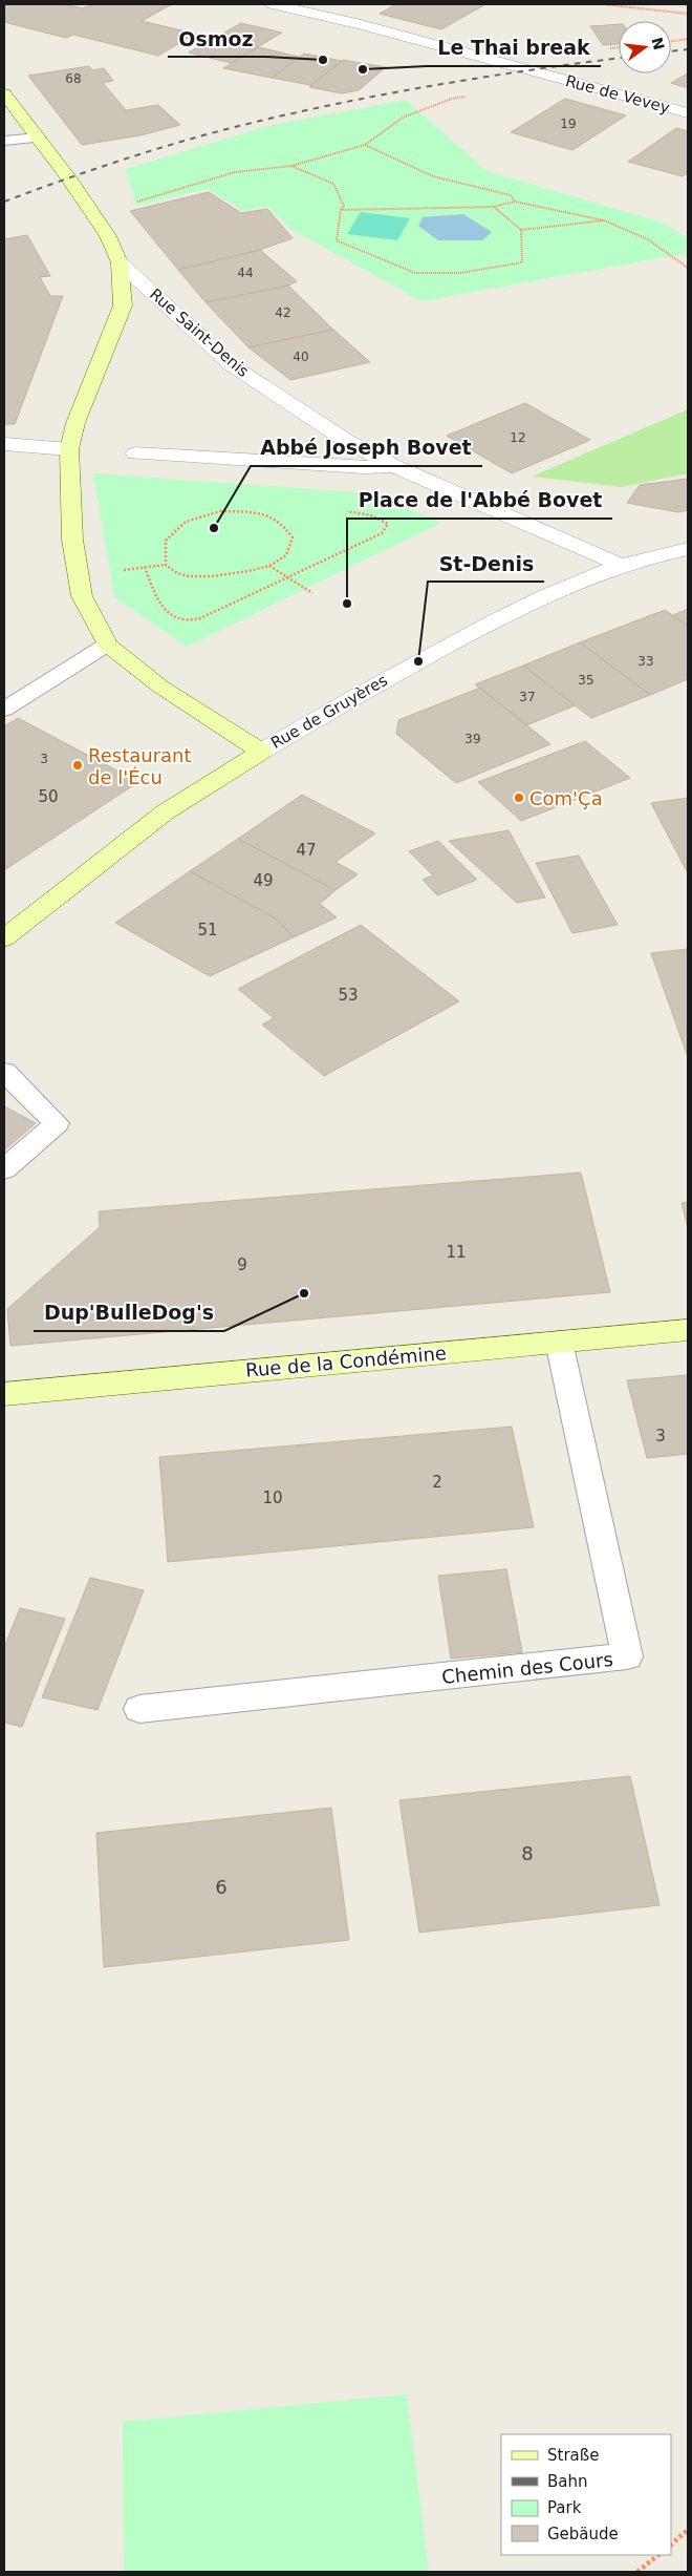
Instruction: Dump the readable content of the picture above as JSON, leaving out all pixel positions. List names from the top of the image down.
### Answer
{
  "streets": {
    "main road": ["Rue Saint-Denis", "Rue de Gruyères", "Rue de la Condémine"],
    "street": ["Rue de Vevey"],
    "lane": ["Chemin des Cours"]
  },
  "crossings": [
    ["Rue Saint-Denis", "Rue de Gruyères"],
    ["Rue de la Condémine", "Chemin des Cours"]
  ],
  "places": [
    "Osmoz",
    "Le Thai break",
    "Abbé Joseph Bovet",
    "Place de l'Abbé Bovet",
    "St-Denis",
    "Restaurant de l'Écu",
    "Com'Ça",
    "Dup'BulleDog's"
  ],
  "house_numbers": [
    "68",
    "19",
    "44",
    "42",
    "40",
    "12",
    "33",
    "35",
    "37",
    "39",
    "3",
    "50",
    "47",
    "49",
    "51",
    "53",
    "11",
    "9",
    "3",
    "2",
    "10",
    "8",
    "6"
  ],
  "legend": [
    "Straße",
    "Bahn",
    "Park",
    "Gebäude"
  ],
  "north": "right"
}
